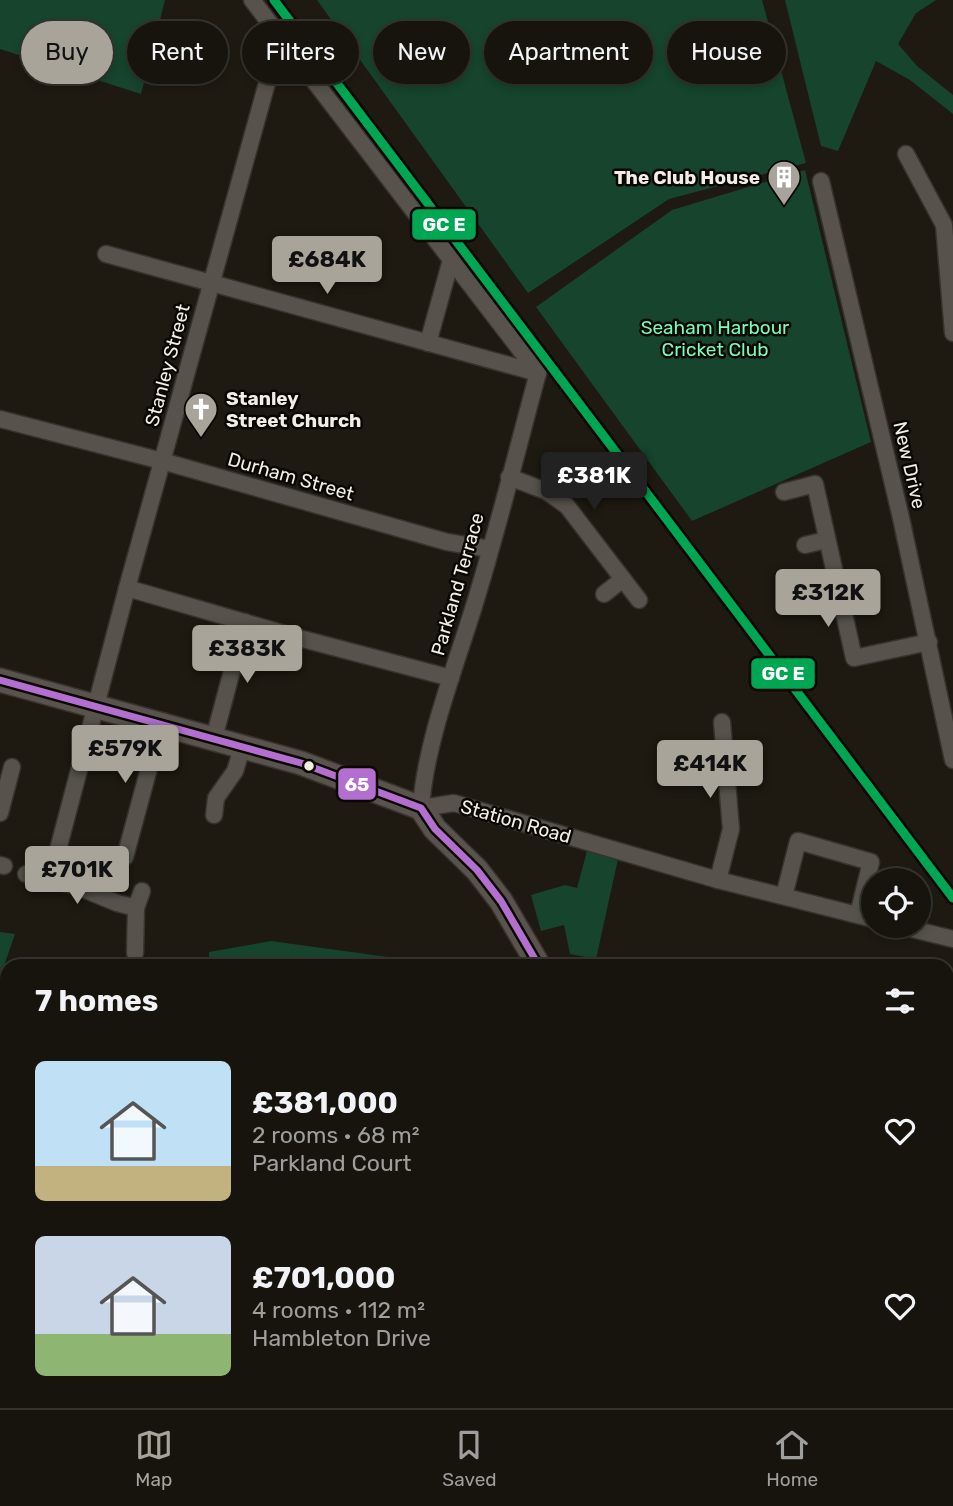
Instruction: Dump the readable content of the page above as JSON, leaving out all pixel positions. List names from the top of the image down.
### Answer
{
  "streets": {
    "main road": ["Station Road"],
    "street": [
      "Stanley Street",
      "New Drive",
      "Durham Street",
      "Parkland Terrace"
    ]
  },
  "crossings": [
    ["Stanley Street", "Durham Street"],
    ["Stanley Street", "Station Road"],
    ["Durham Street", "Parkland Terrace"],
    ["Parkland Terrace", "Station Road"]
  ],
  "parks": ["Seaham Harbour Cricket Club"],
  "places": {
    "building": ["The Club House"],
    "church": ["Stanley Street Church"]
  },
  "lines": ["transit line 65"],
  "page": {
    "chip": [
      "Buy",
      "Rent",
      "Filters",
      "New",
      "Apartment",
      "House"
    ],
    "price": [
      "£684K",
      "£381K",
      "£312K",
      "£383K",
      "£579K",
      "£414K",
      "£701K"
    ],
    "heading": "7 homes",
    "list": [
      {
        "name": "£381,000",
        "note": "2 rooms · 68 m² · Parkland Court"
      },
      {
        "name": "£701,000",
        "note": "4 rooms · 112 m² · Hambleton Drive"
      }
    ],
    "tabs": ["Map", "Saved", "Home"]
  }
}
